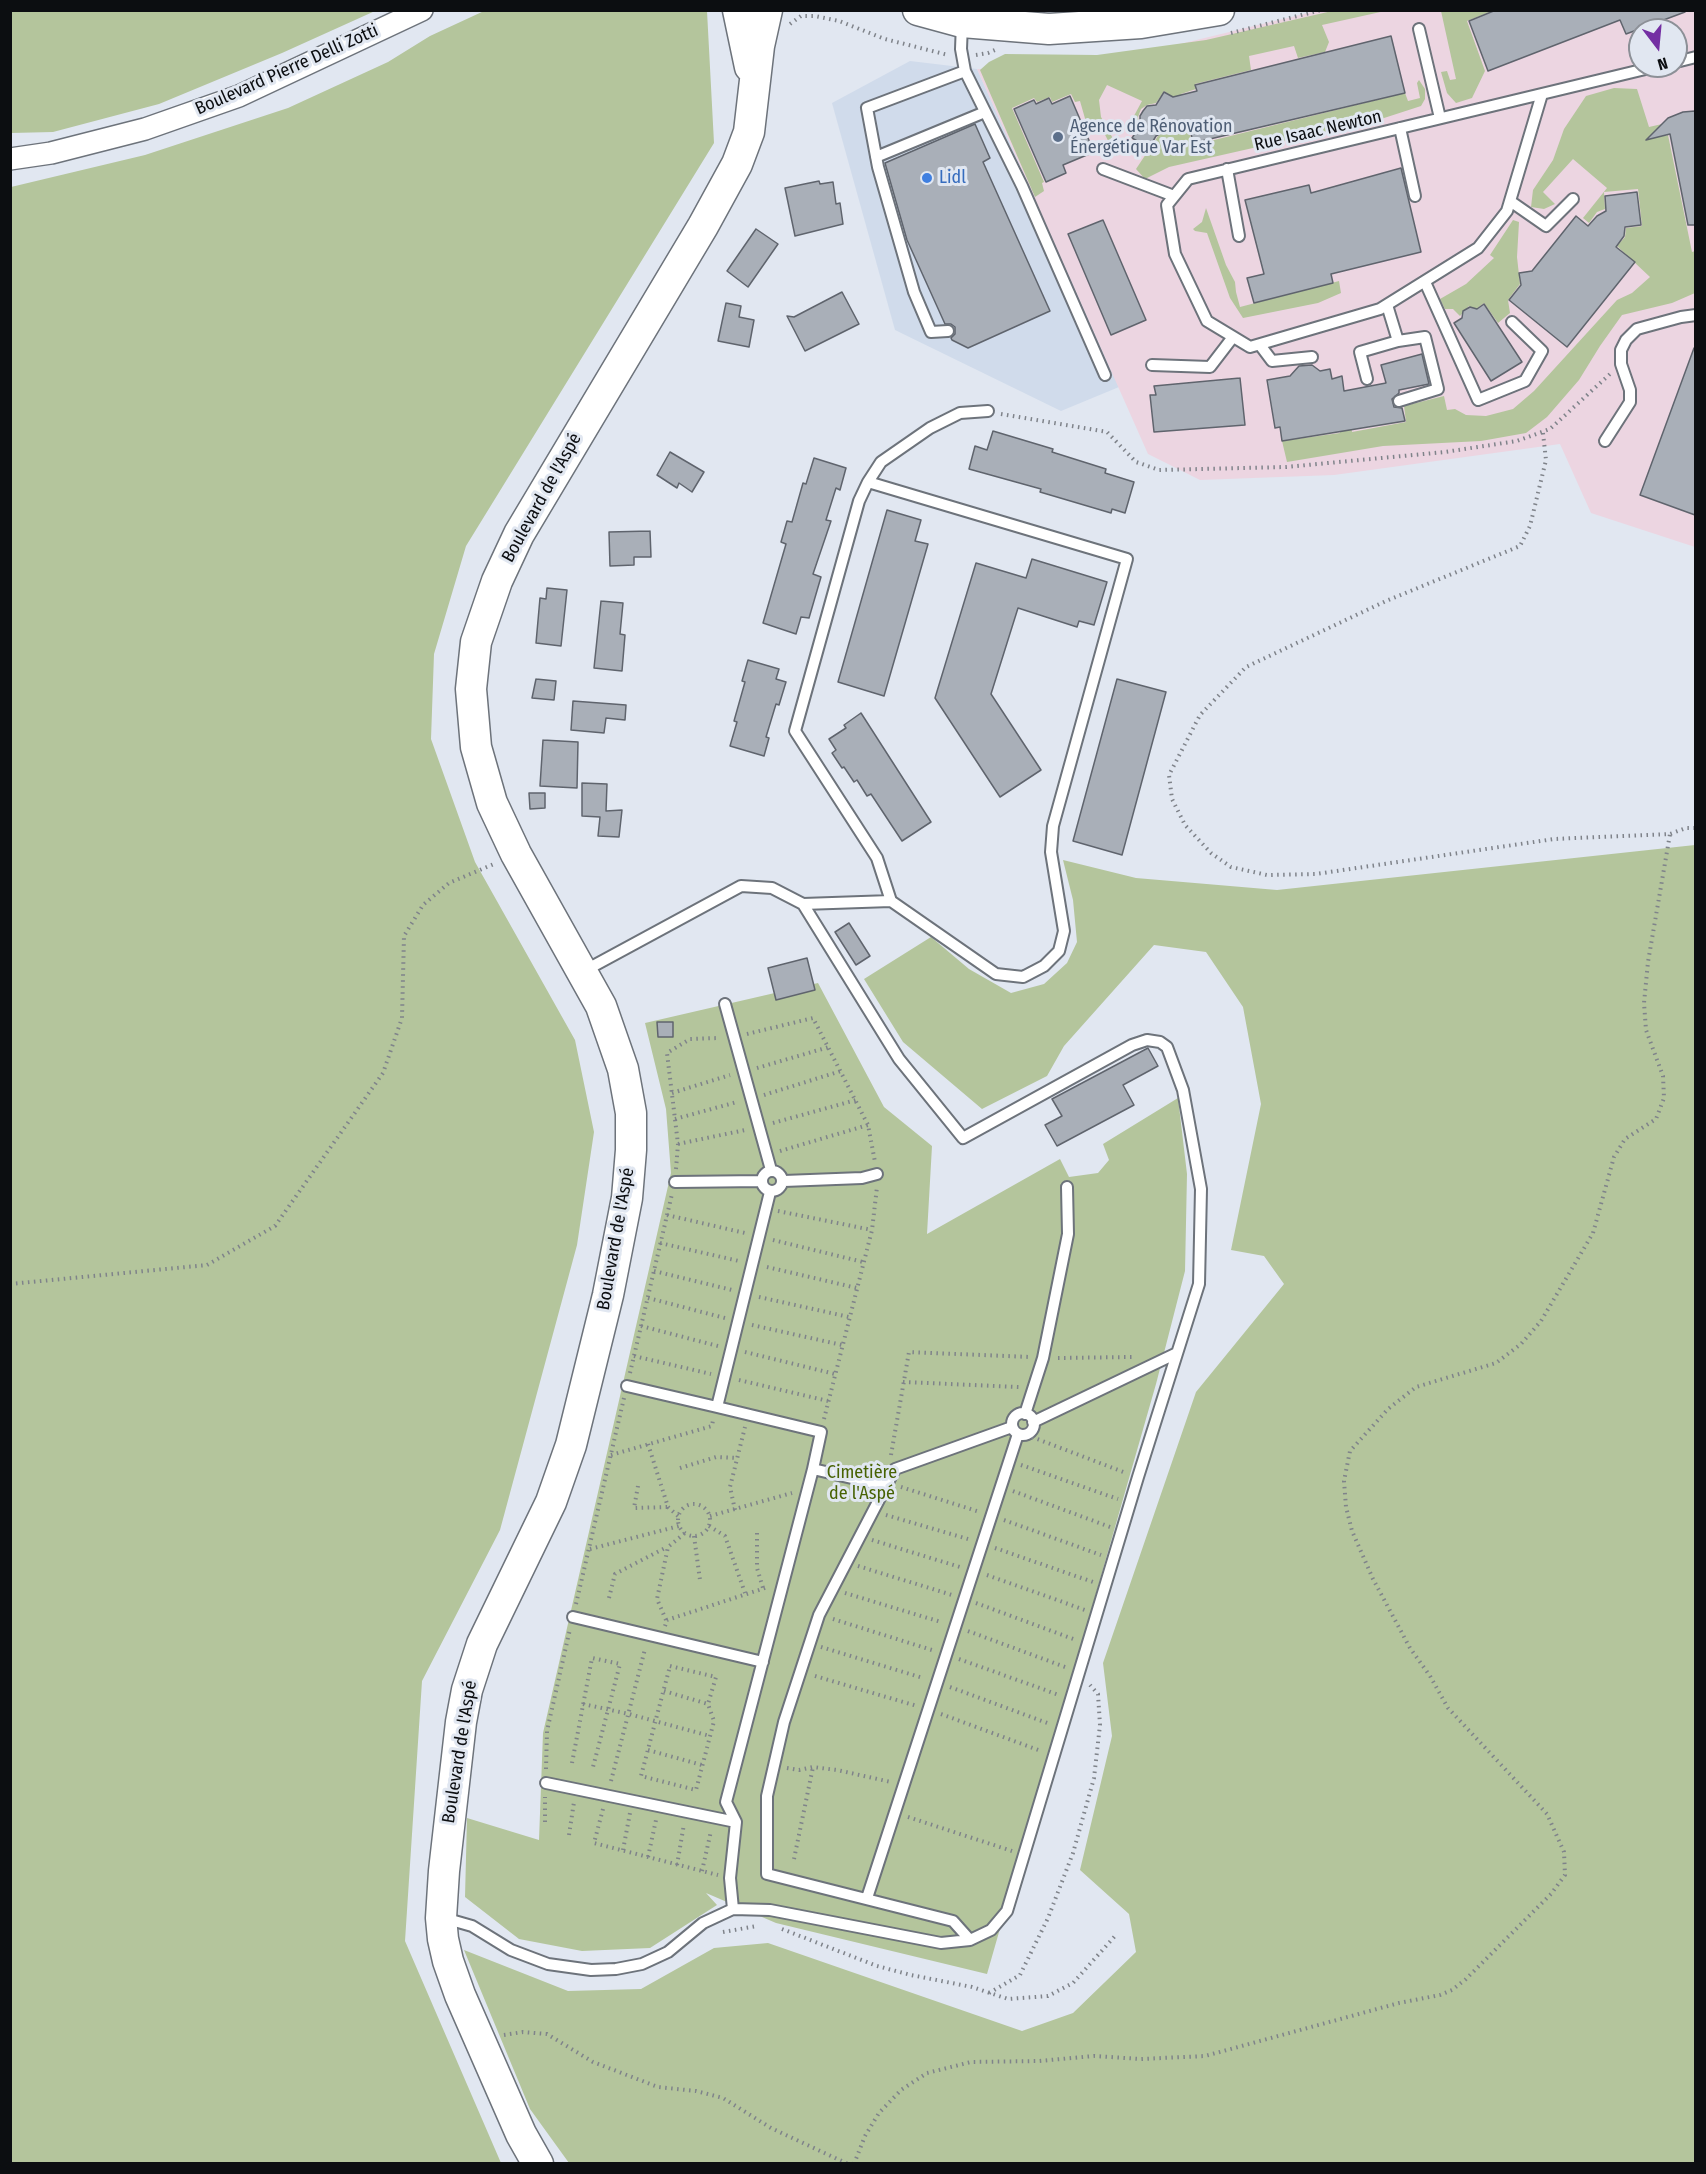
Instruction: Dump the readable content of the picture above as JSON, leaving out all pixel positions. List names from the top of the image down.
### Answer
{
  "streets": {
    "main road": ["Boulevard de l'Aspé"],
    "street": ["Boulevard Pierre Delli Zotti"],
    "lane": ["Rue Isaac Newton"]
  },
  "parks": ["Cimetière de l'Aspé"],
  "places": ["Agence de Rénovation Énergétique Var Est", "Lidl"],
  "north": "bottom"
}
